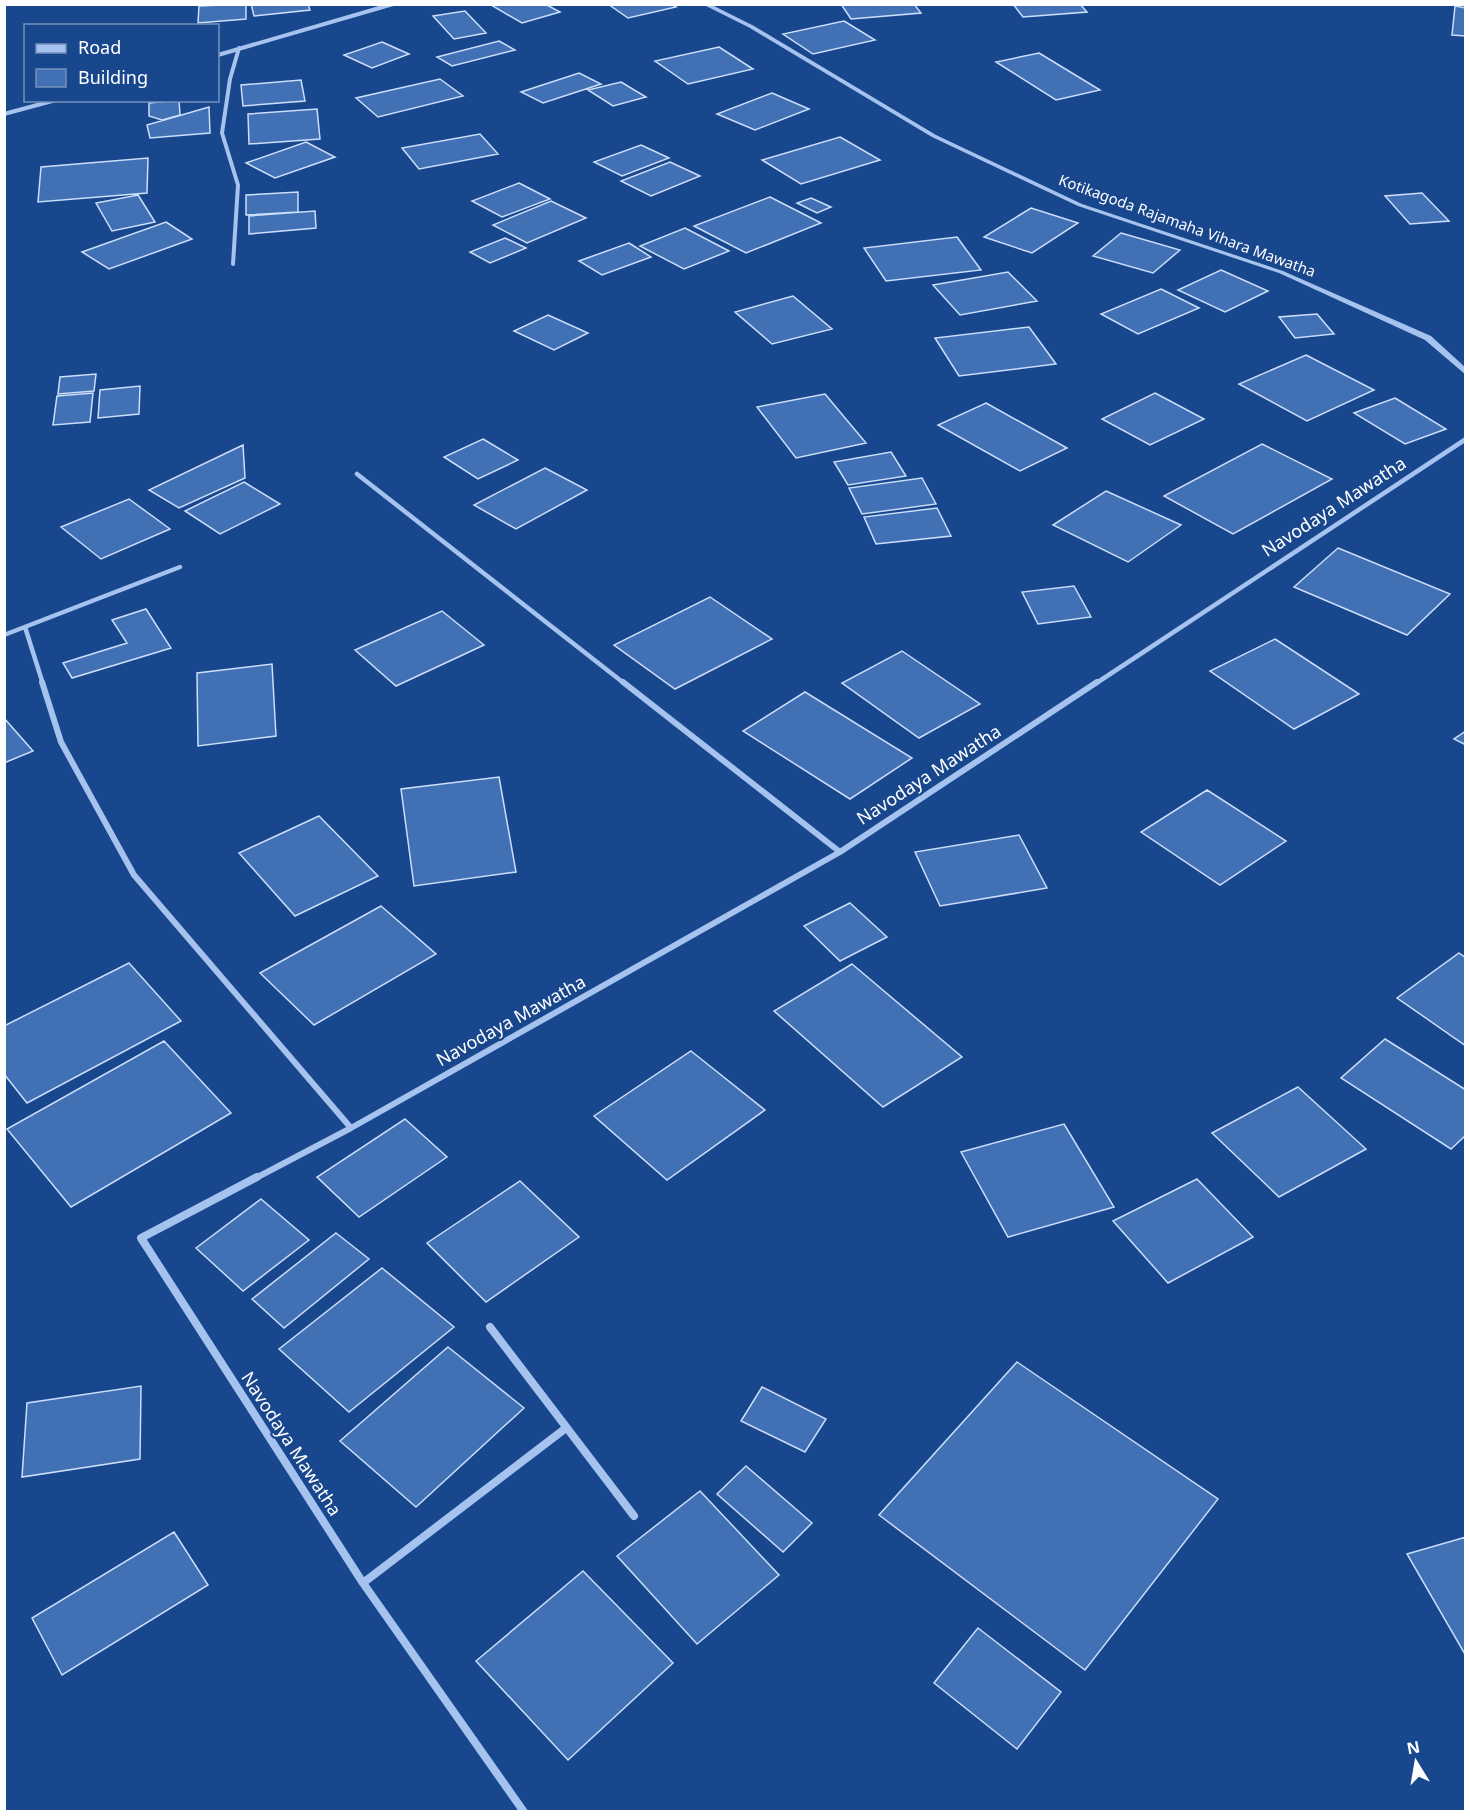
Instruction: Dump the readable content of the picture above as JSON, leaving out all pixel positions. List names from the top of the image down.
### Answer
{
  "streets": {
    "street": ["Kotikagoda Rajamaha Vihara Mawatha", "Navodaya Mawatha"]
  },
  "legend": ["Road", "Building"],
  "north": "top"
}
